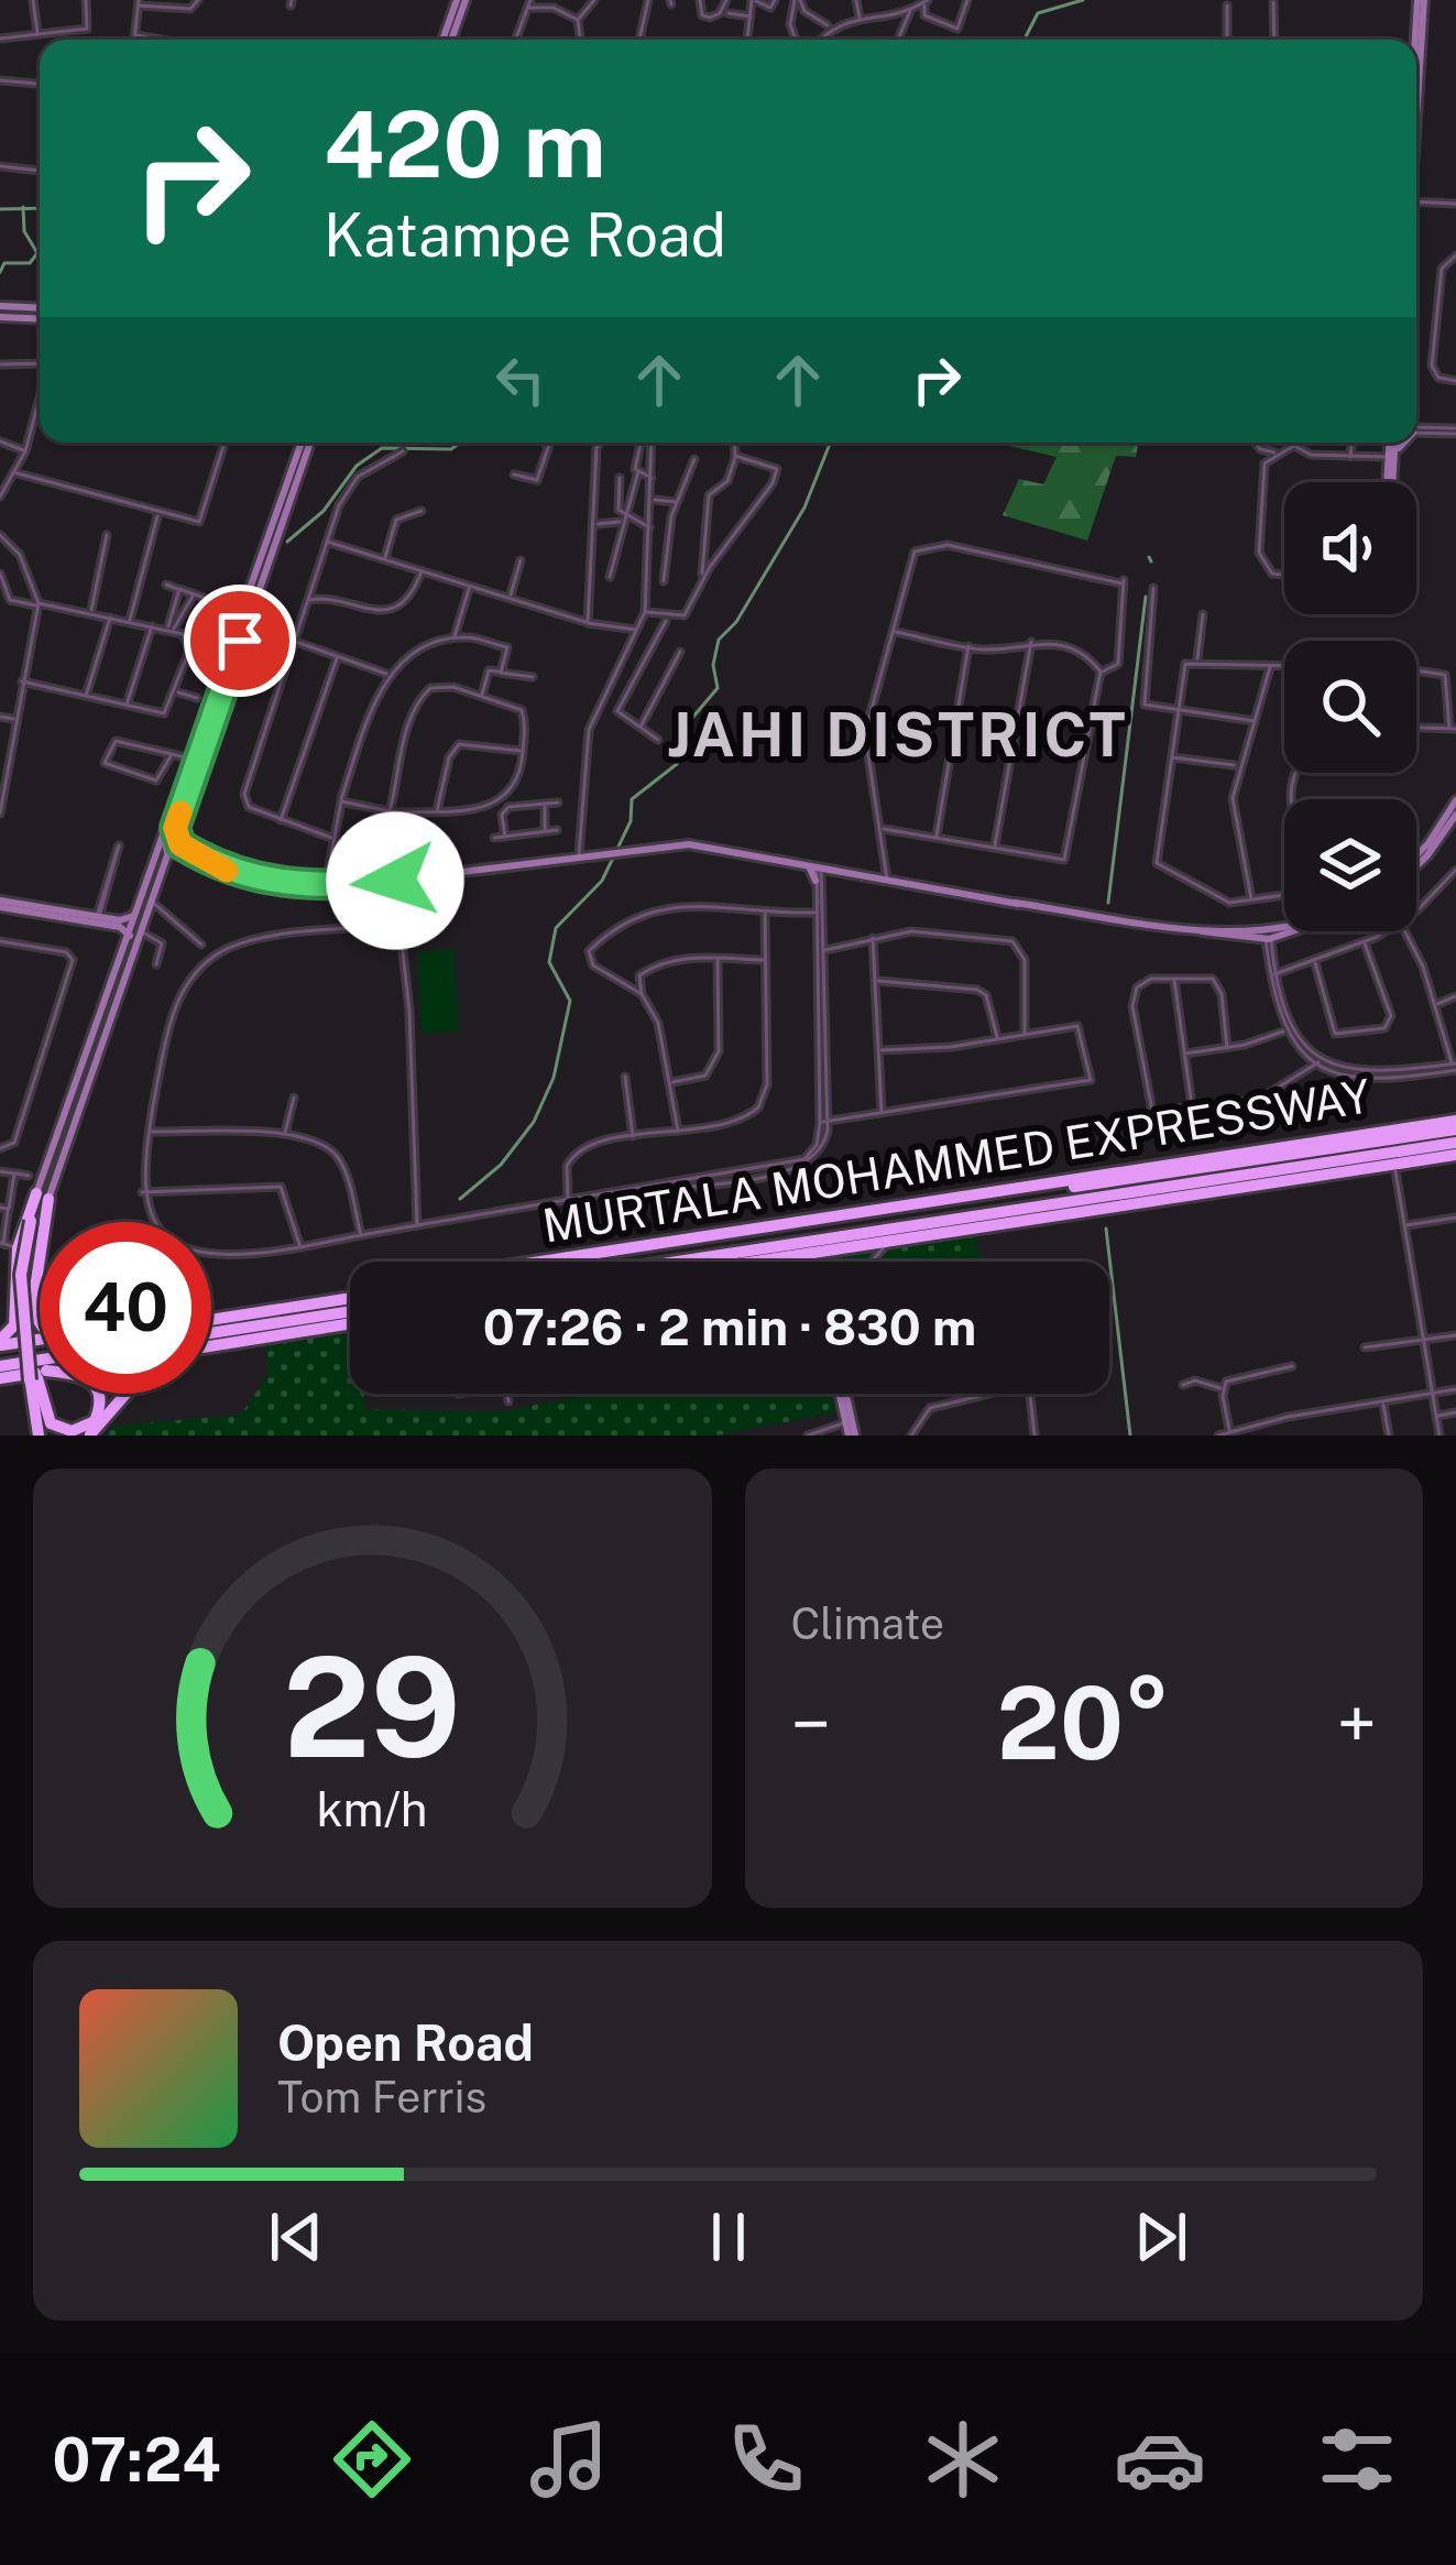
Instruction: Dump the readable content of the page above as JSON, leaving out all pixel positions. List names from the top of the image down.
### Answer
{
  "streets": {
    "highway": ["MURTALA MOHAMMED EXPRESSWAY"]
  },
  "districts": ["JAHI DISTRICT"],
  "page": {
    "turn": ["420 m", "Katampe Road"],
    "limit": "40",
    "trip": "07:26 · 2 min · 830 m",
    "tile": "Climate",
    "heat": ["−", "20°", "+"],
    "song": ["Open Road", "Tom Ferris"],
    "tabs": "07:24",
    "gauge": ["29", "km/h"]
  }
}
